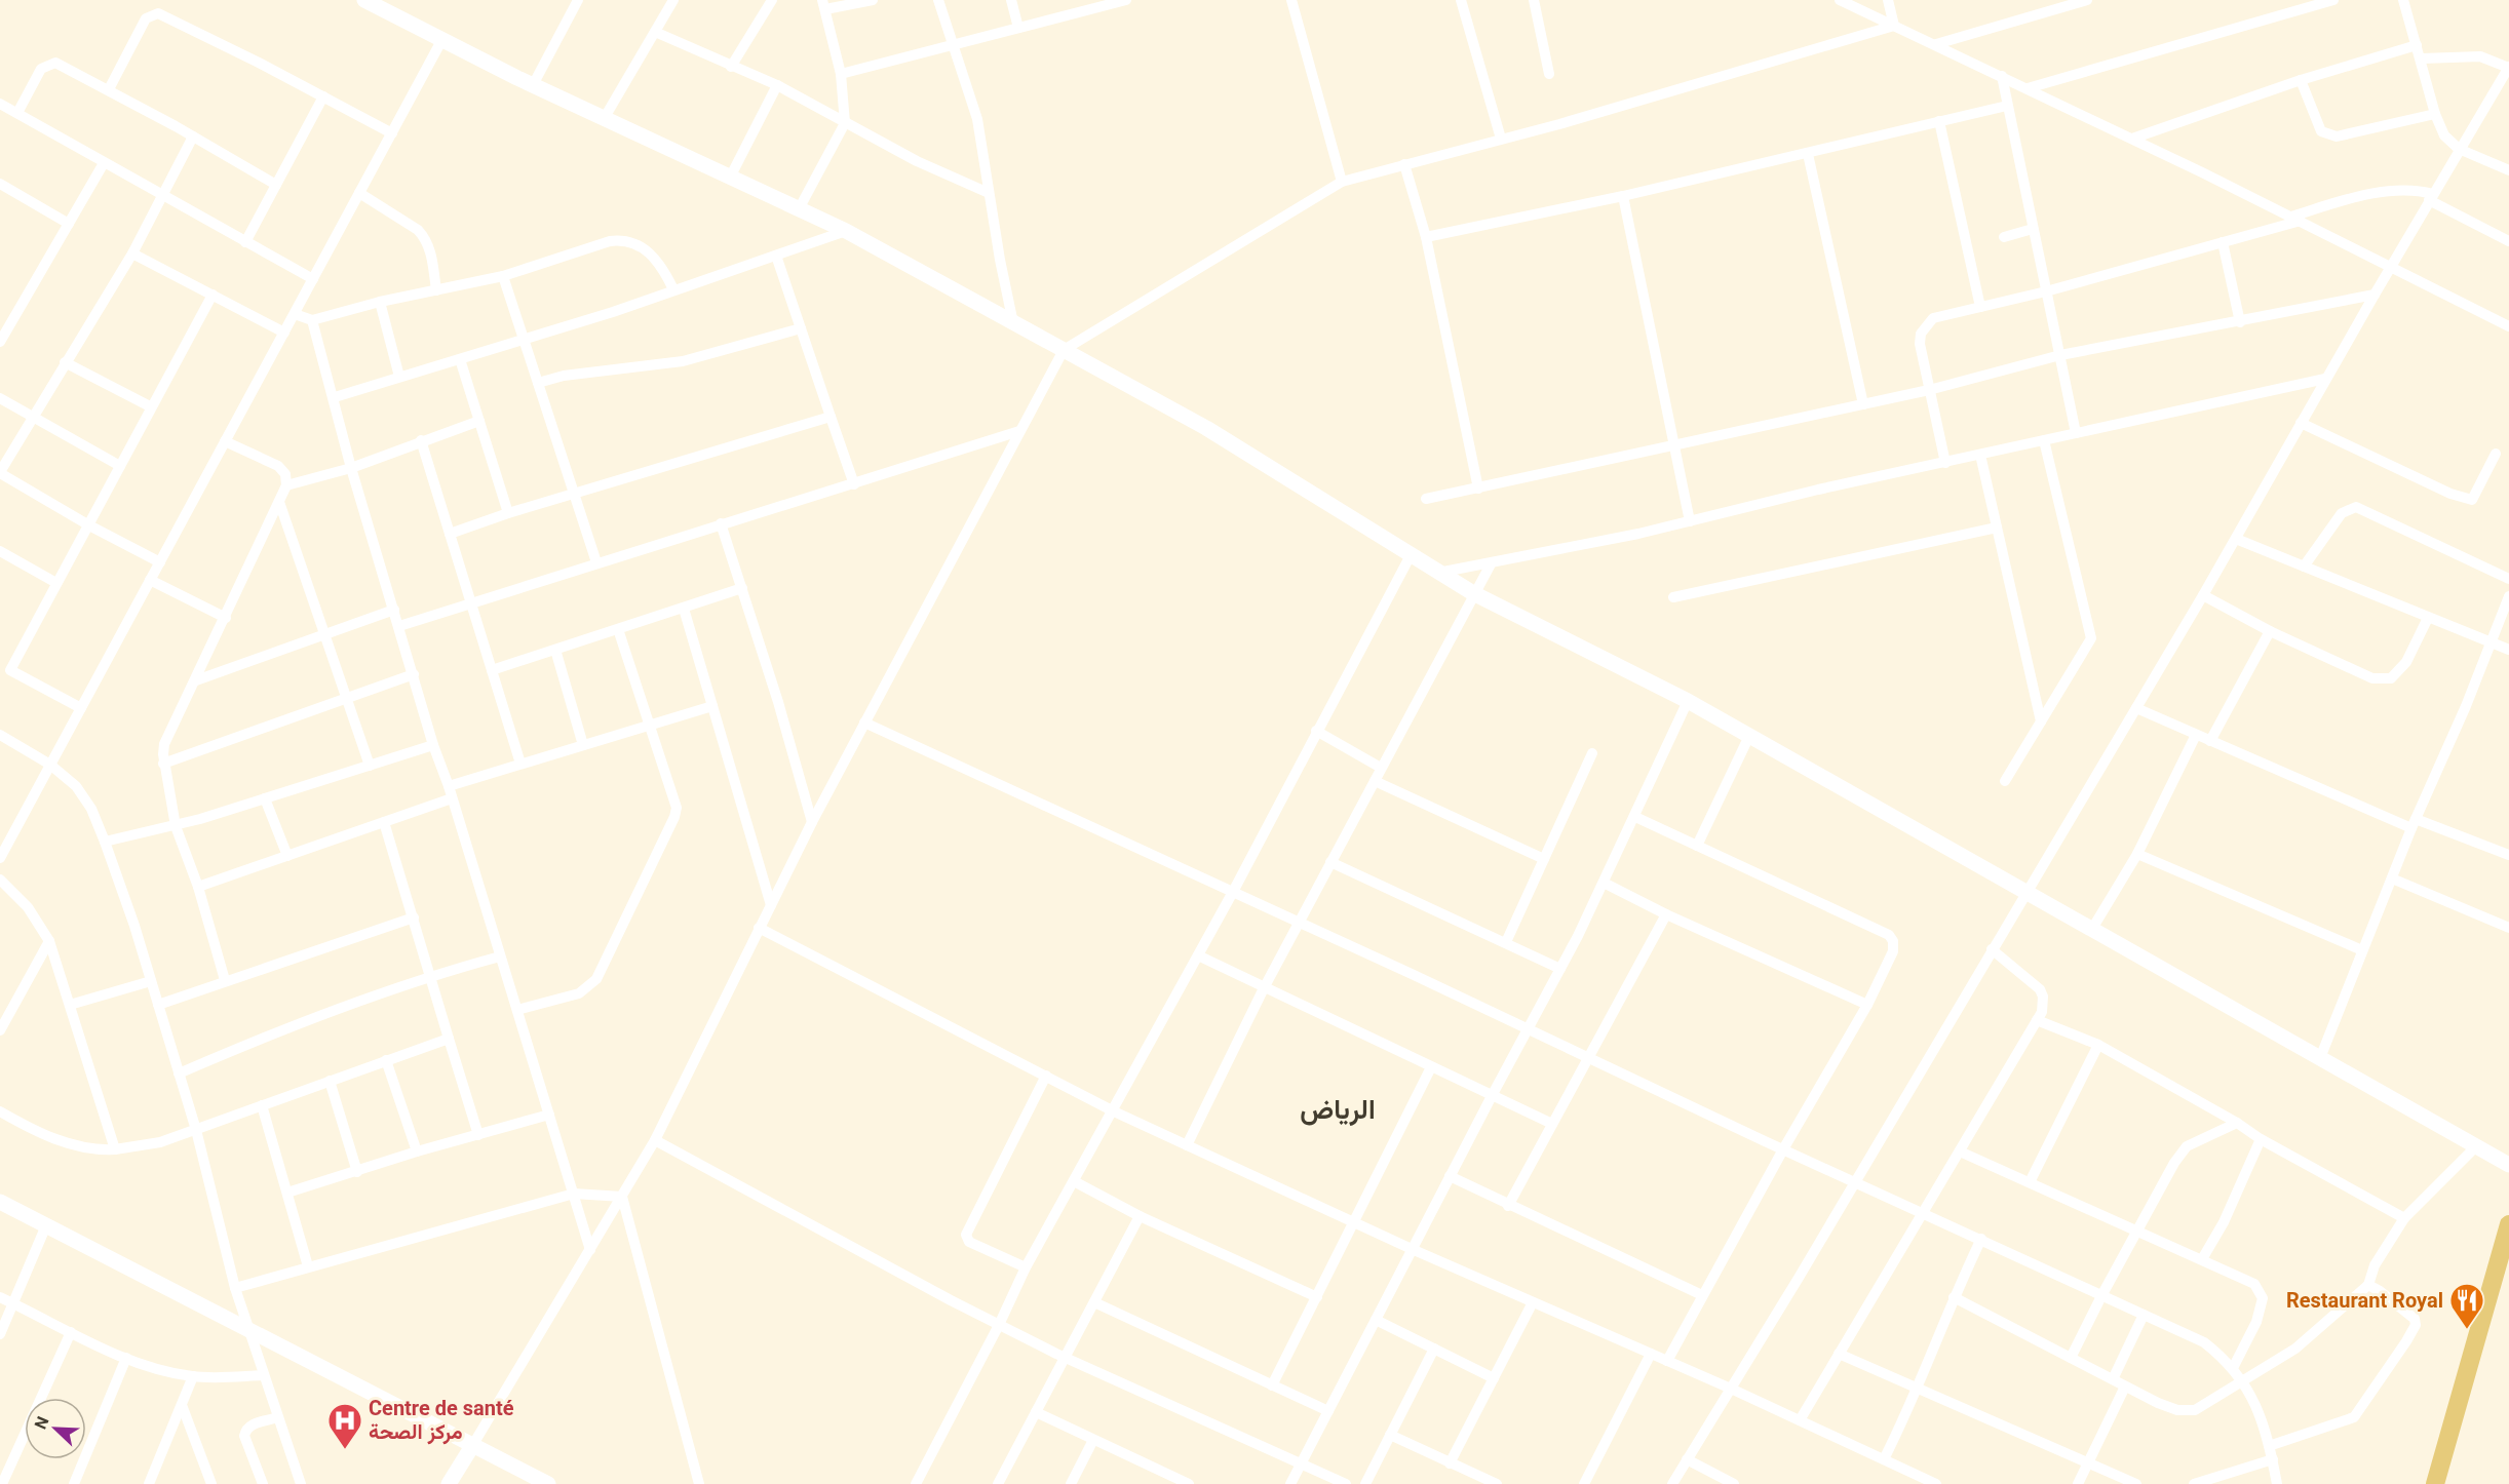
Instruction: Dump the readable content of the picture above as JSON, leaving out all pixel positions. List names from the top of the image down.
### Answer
{
  "districts": ["الرياض"],
  "places": {
    "restaurant": ["Restaurant Royal"],
    "hospital": ["Centre de santé مركز الصحة"]
  },
  "north": "top left"
}
